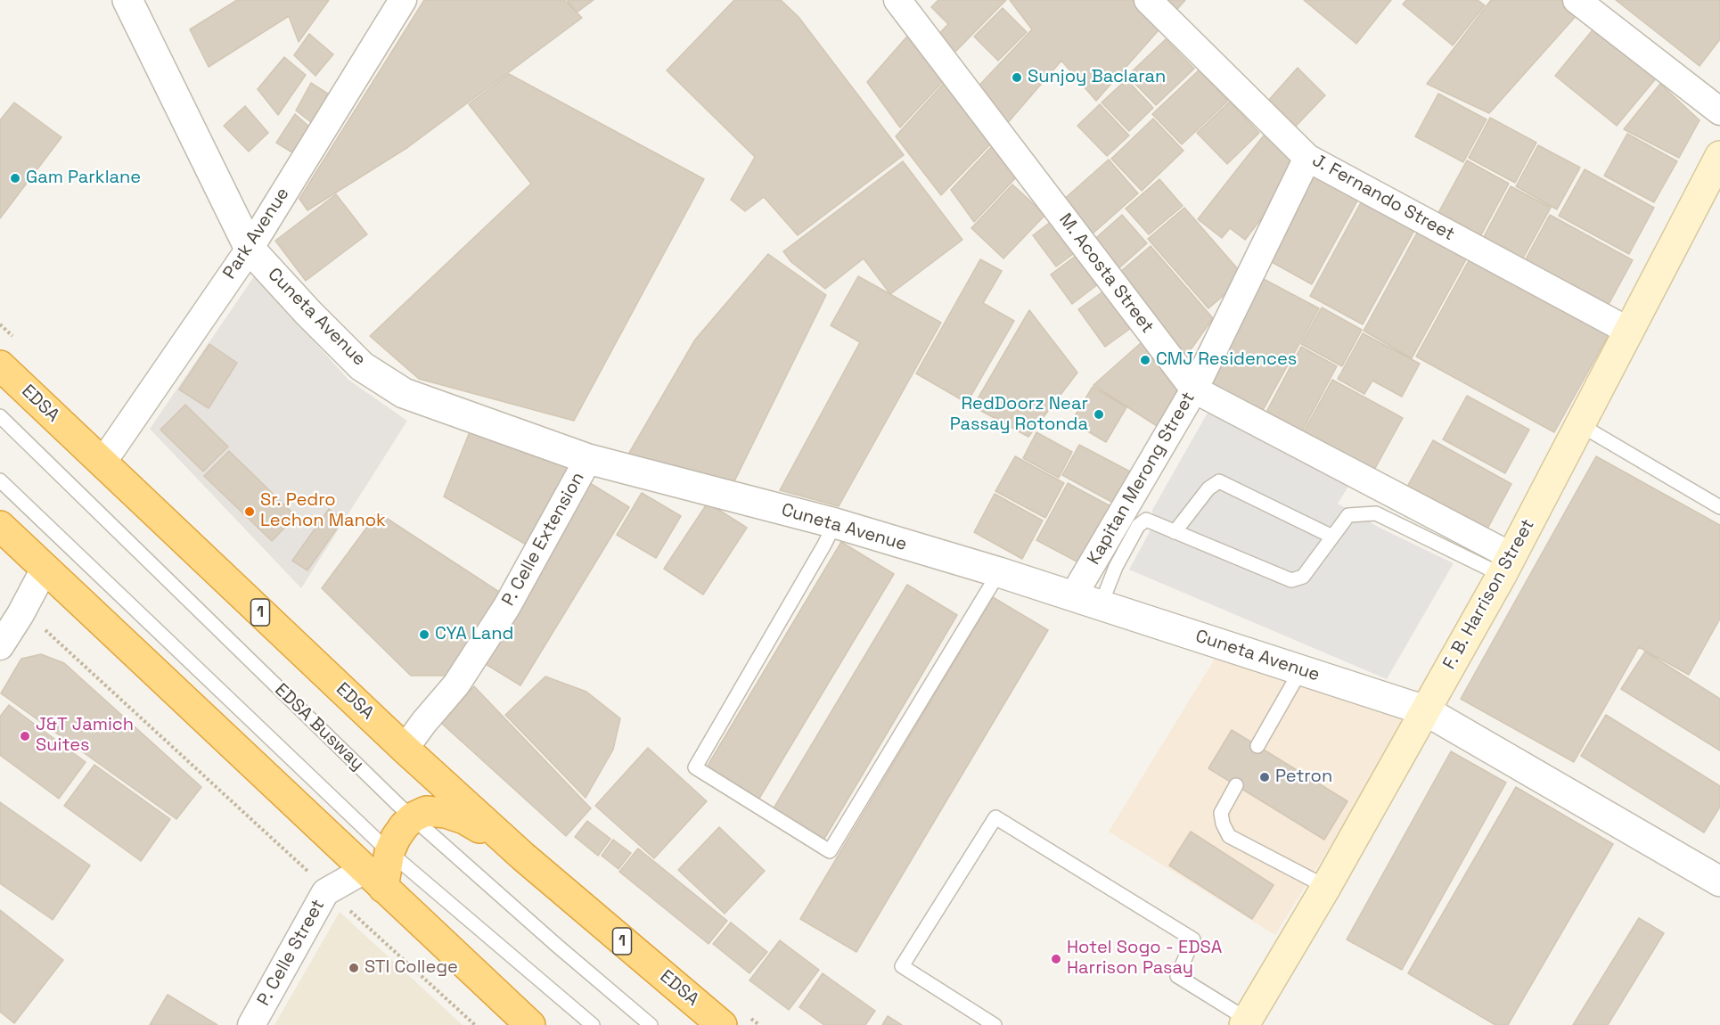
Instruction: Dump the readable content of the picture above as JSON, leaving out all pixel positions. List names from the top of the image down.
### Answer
{
  "streets": {
    "highway": ["EDSA", "1"],
    "main road": ["F. B. Harrison Street"],
    "street": [
      "J. Fernando Street",
      "Park Avenue",
      "M. Acosta Street",
      "Cuneta Avenue",
      "Kapitan Merong Street",
      "P. Celle Extension",
      "P. Celle Street"
    ],
    "lane": ["EDSA Busway"]
  },
  "crossings": [
    ["J. Fernando Street", "Kapitan Merong Street"],
    ["J. Fernando Street", "F. B. Harrison Street"],
    ["Park Avenue", "Cuneta Avenue"],
    ["Park Avenue", "EDSA"],
    ["M. Acosta Street", "Kapitan Merong Street"],
    ["M. Acosta Street", "F. B. Harrison Street"],
    ["Cuneta Avenue", "Kapitan Merong Street"],
    ["Cuneta Avenue", "P. Celle Extension"],
    ["Cuneta Avenue", "F. B. Harrison Street"],
    ["EDSA", "P. Celle Extension"]
  ],
  "places": [
    "Sunjoy Baclaran",
    "Gam Parklane",
    "CMJ Residences",
    "RedDoorz Near Passay Rotonda",
    "Sr. Pedro Lechon Manok",
    "CYA Land",
    "J&T Jamich Suites",
    "Petron",
    "Hotel Sogo - EDSA Harrison Pasay",
    "STI College"
  ]
}
